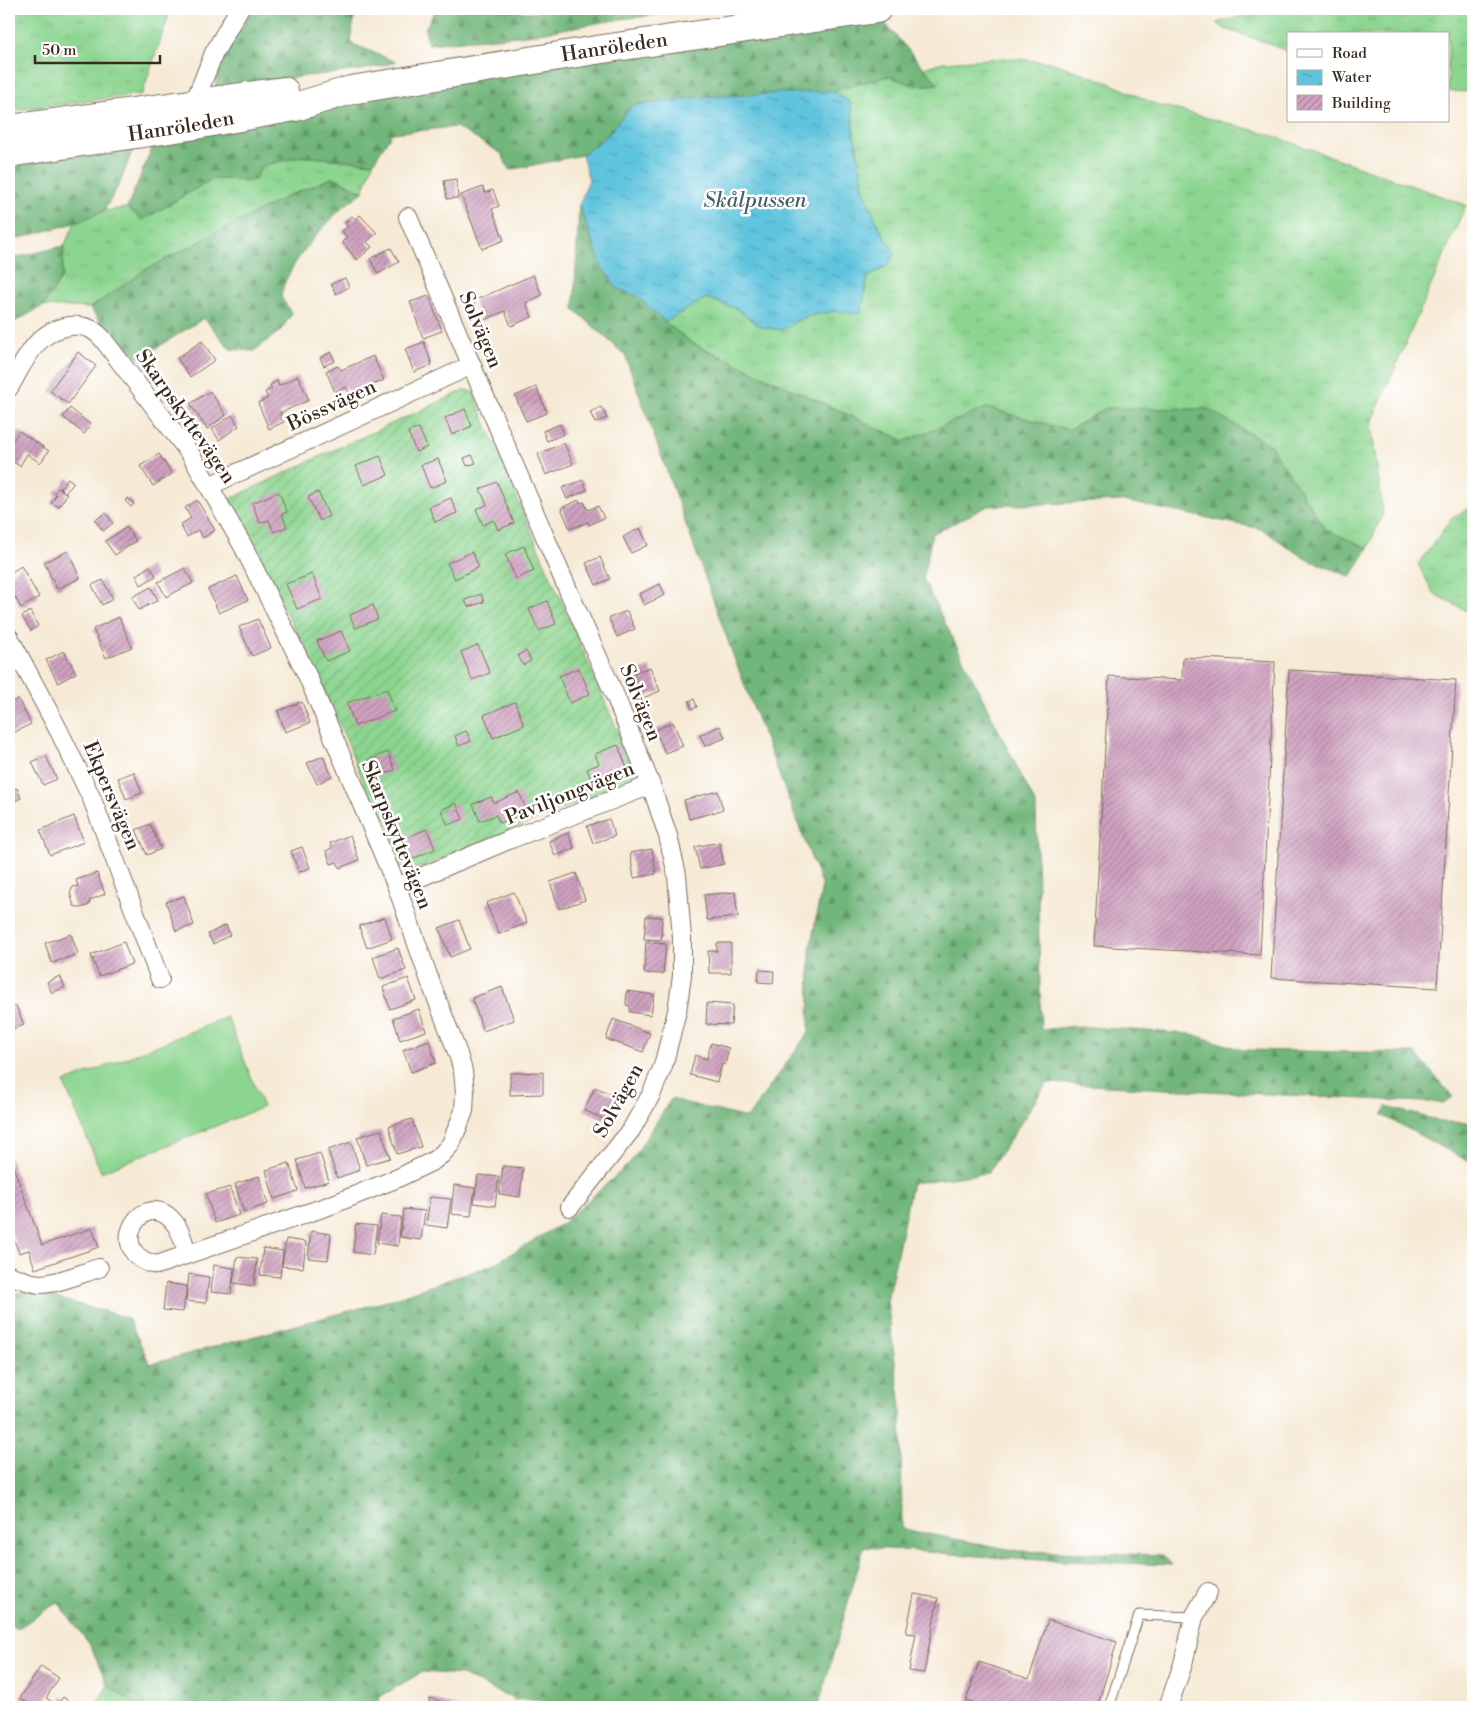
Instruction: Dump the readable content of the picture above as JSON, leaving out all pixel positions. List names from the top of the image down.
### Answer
{
  "streets": {
    "highway": ["Hanröleden"],
    "street": [
      "Solvägen",
      "Bössvägen",
      "Skarpskyttevägen",
      "Paviljongvägen",
      "Ekpersvägen"
    ]
  },
  "crossings": [
    ["Solvägen", "Bössvägen"],
    ["Solvägen", "Paviljongvägen"],
    ["Bössvägen", "Skarpskyttevägen"],
    ["Skarpskyttevägen", "Paviljongvägen"]
  ],
  "water": ["Skålpussen"],
  "legend": ["Road", "Water", "Building"],
  "scale_bar": "50 m"
}
